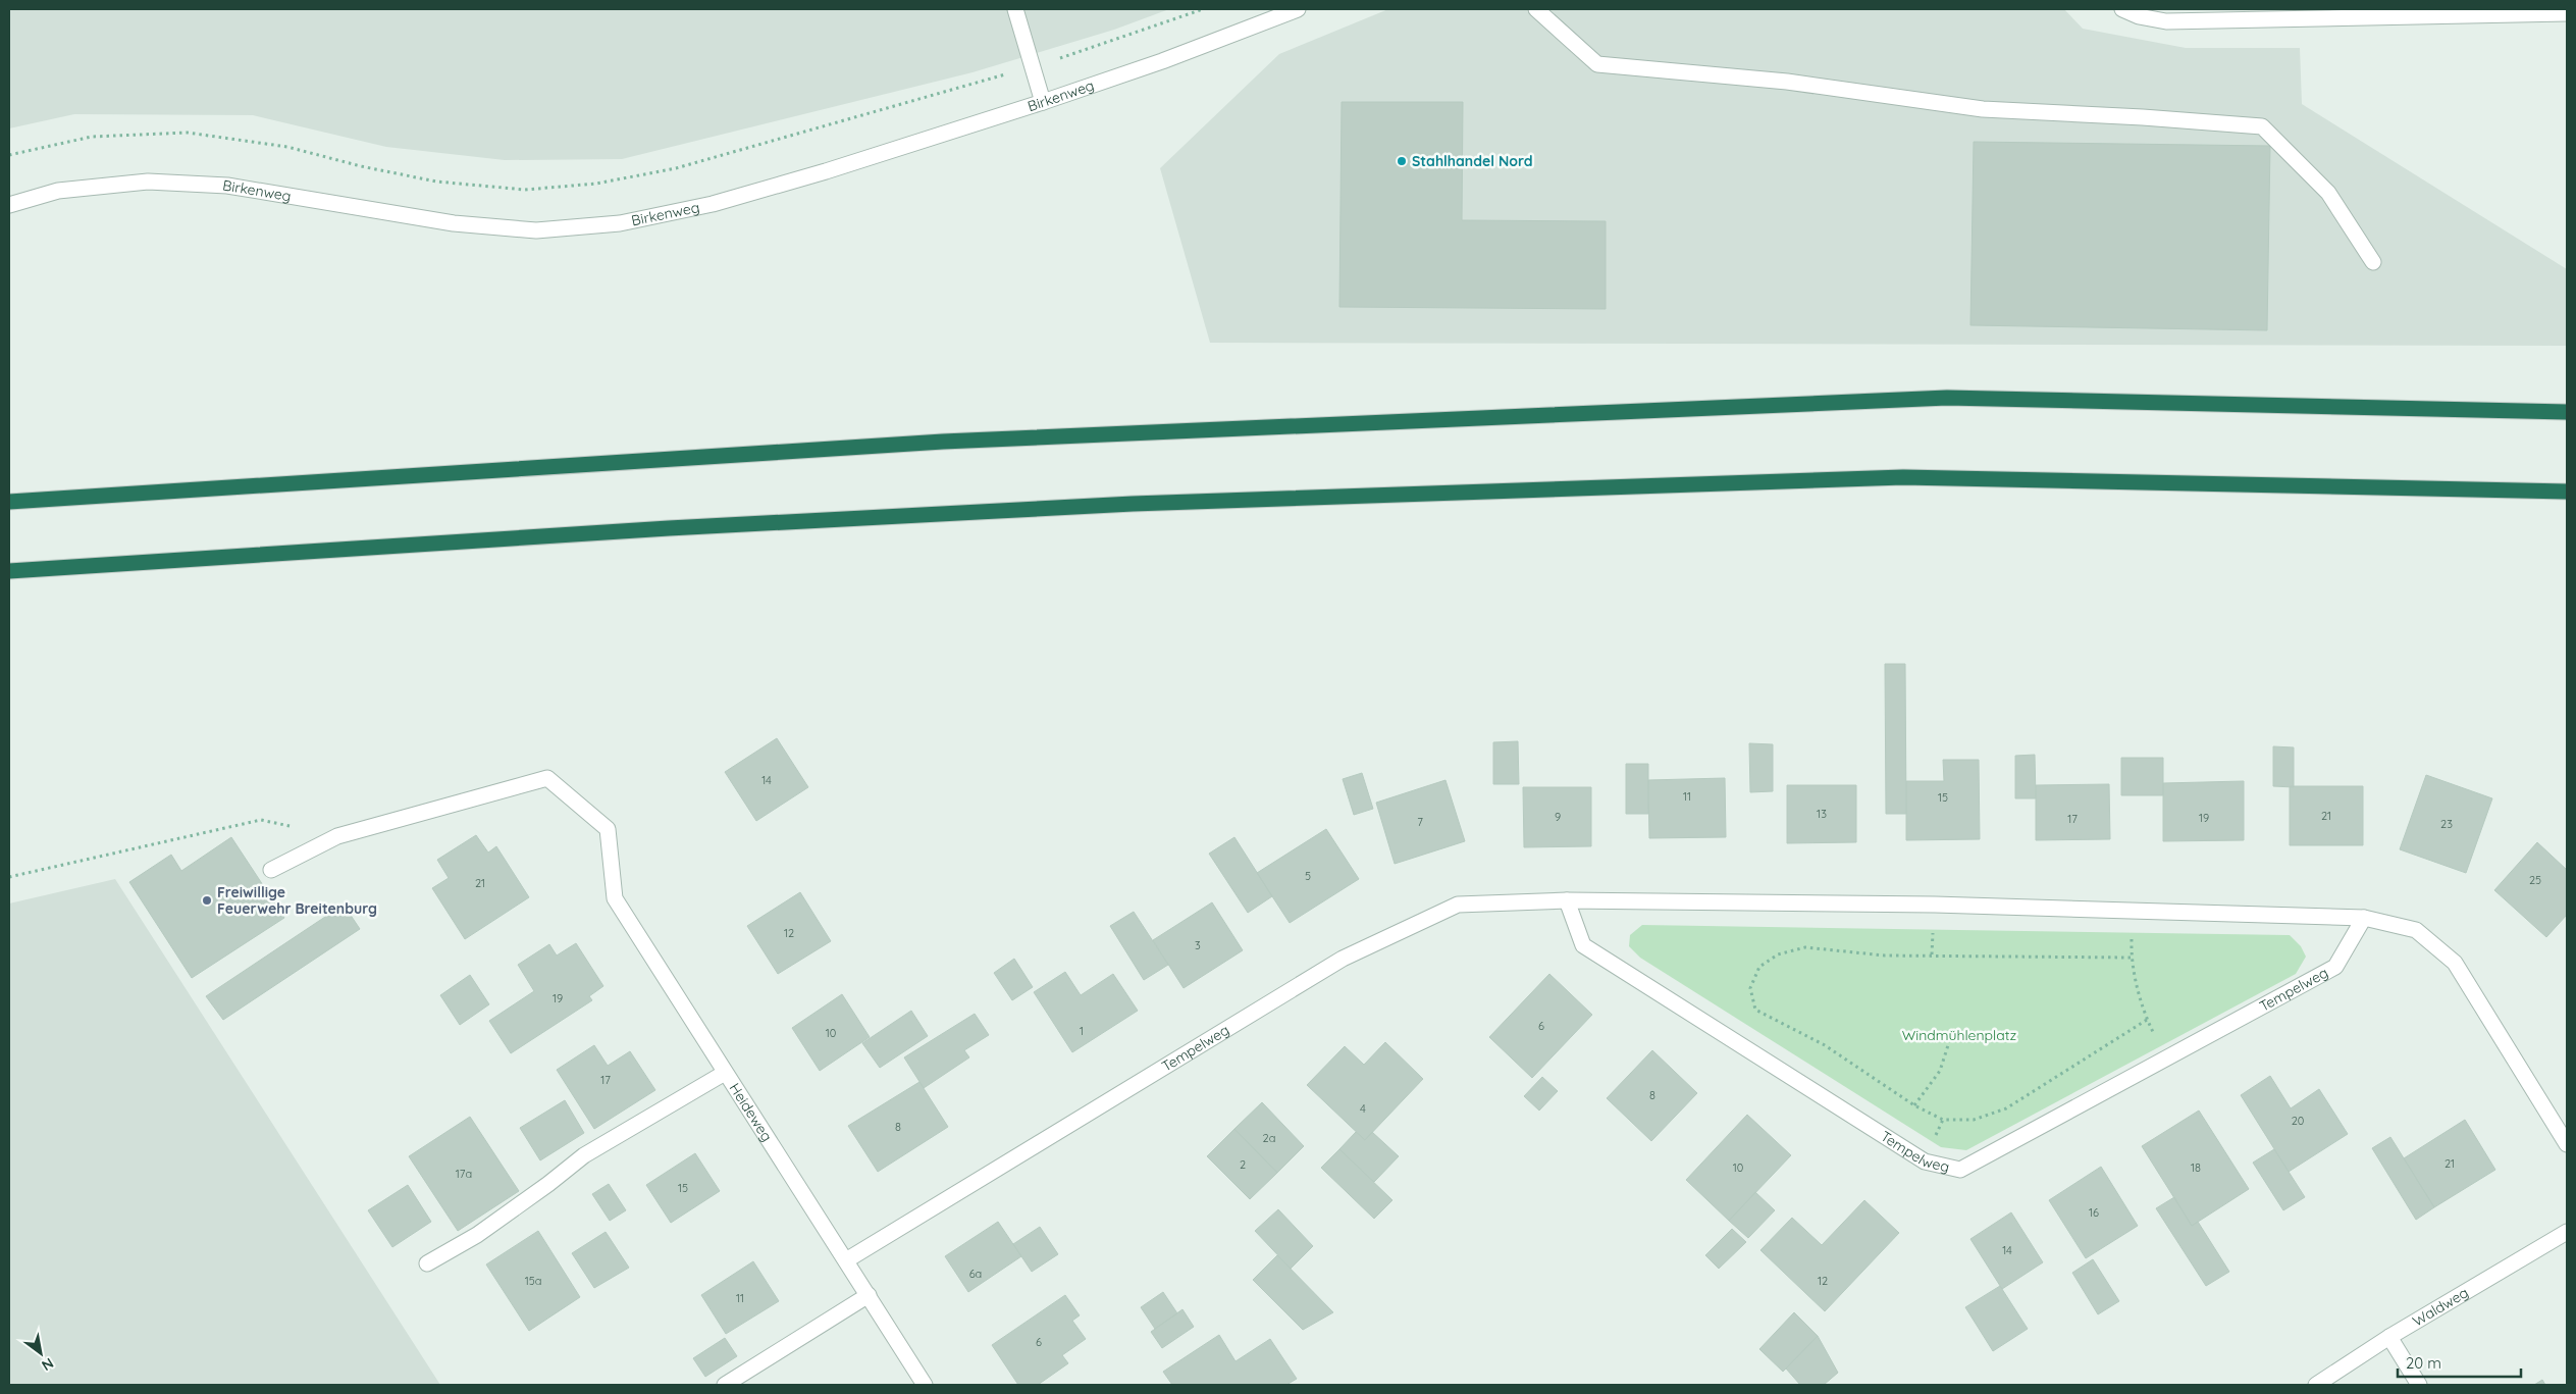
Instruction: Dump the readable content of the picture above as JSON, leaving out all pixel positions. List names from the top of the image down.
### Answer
{
  "streets": {
    "street": [
      "Birkenweg",
      "Tempelweg",
      "Heideweg",
      "Waldweg"
    ]
  },
  "crossings": [
    ["Tempelweg", "Heideweg"]
  ],
  "parks": ["Windmühlenplatz"],
  "places": ["Stahlhandel Nord", "Freiwillige Feuerwehr Breitenburg"],
  "house_numbers": [
    "14",
    "11",
    "15",
    "13",
    "21",
    "9",
    "19",
    "17",
    "7",
    "23",
    "5",
    "25",
    "21",
    "12",
    "3",
    "19",
    "6",
    "1",
    "10",
    "17",
    "8",
    "4",
    "20",
    "8",
    "2a",
    "21",
    "2",
    "10",
    "18",
    "17a",
    "15",
    "16",
    "14",
    "6a",
    "15a",
    "12",
    "11",
    "6"
  ],
  "scale_bar": "20 m",
  "north": "bottom right"
}
